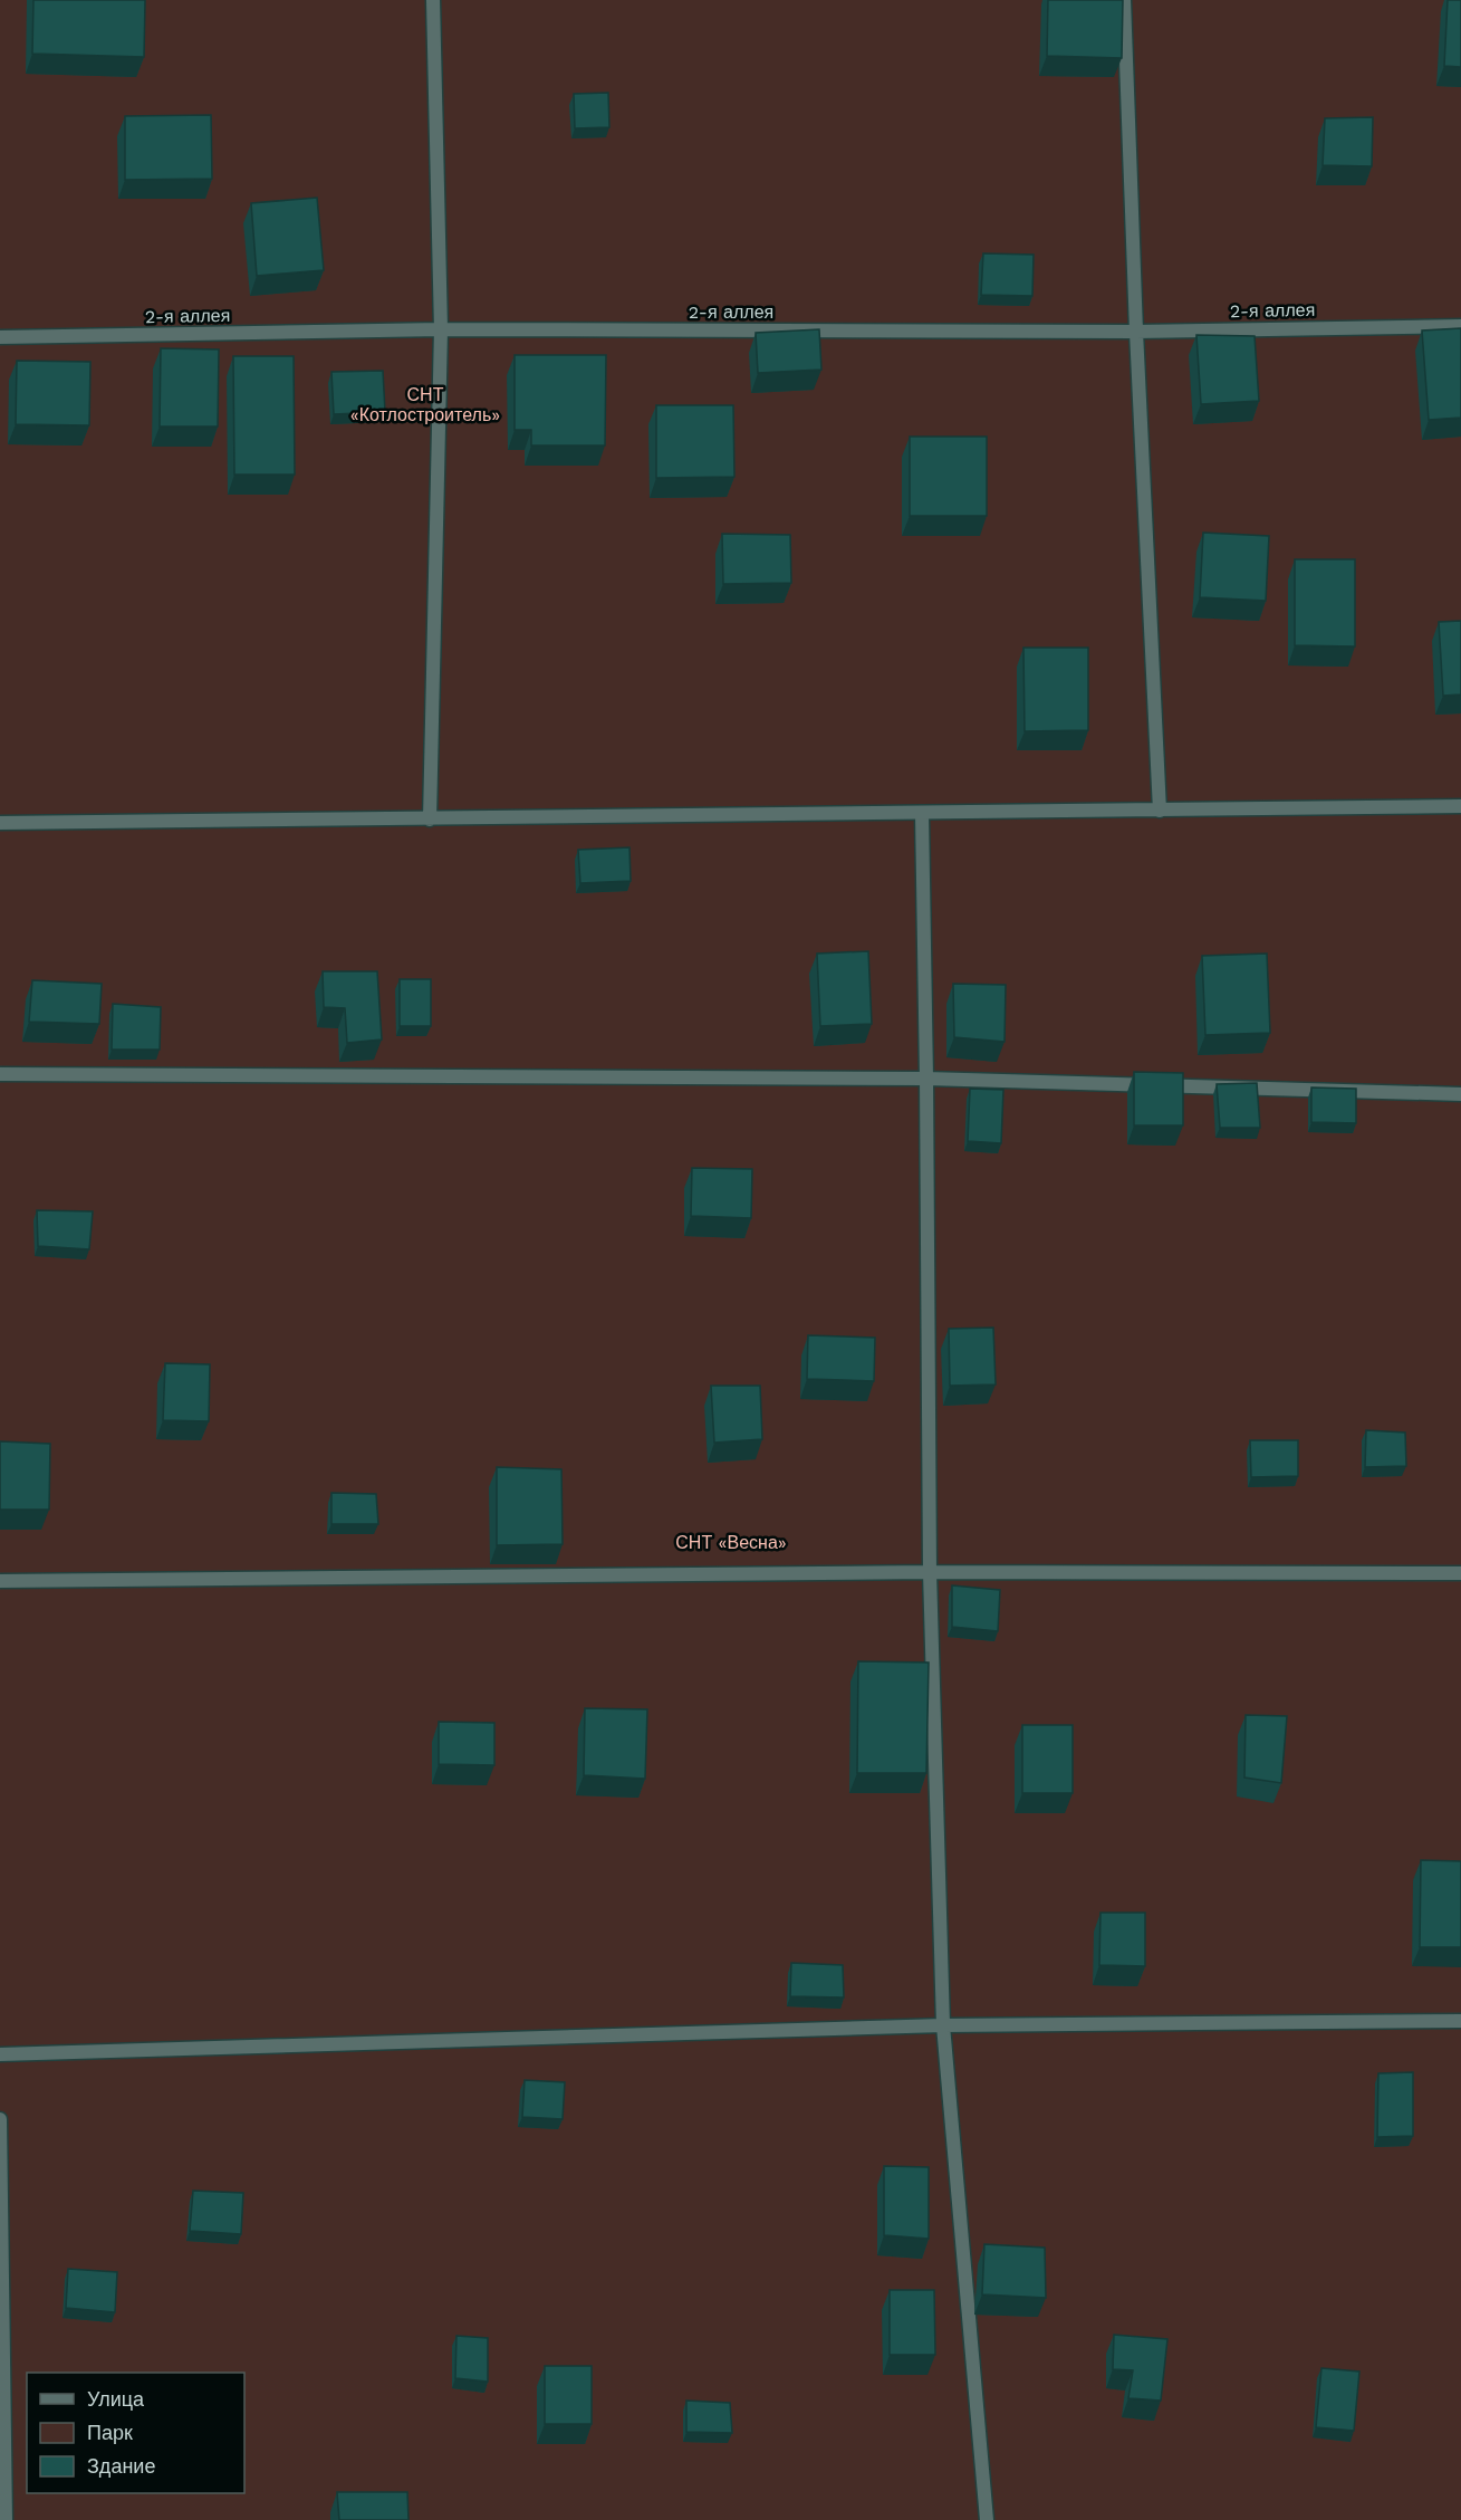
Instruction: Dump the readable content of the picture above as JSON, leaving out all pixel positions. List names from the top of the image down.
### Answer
{
  "streets": {
    "street": ["2-я аллея"]
  },
  "parks": ["СНТ «Котлостроитель»", "СНТ «Весна»"],
  "legend": ["Улица", "Парк", "Здание"]
}
